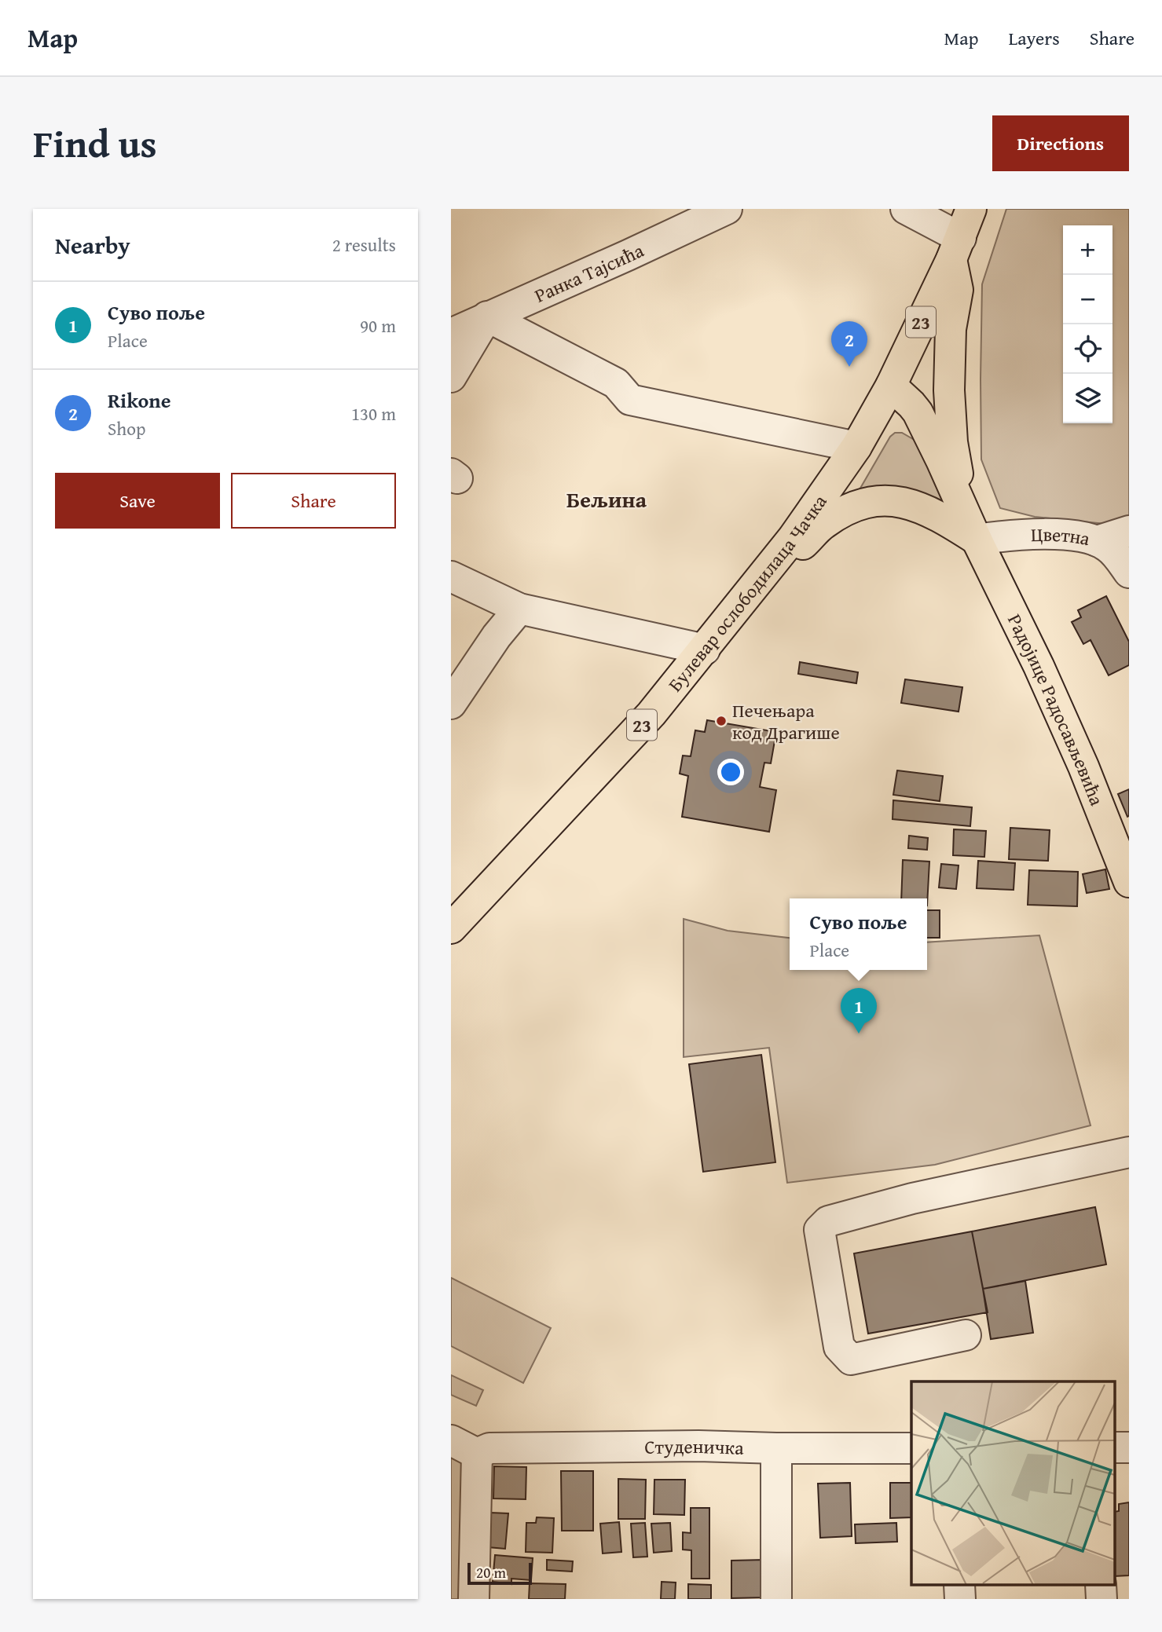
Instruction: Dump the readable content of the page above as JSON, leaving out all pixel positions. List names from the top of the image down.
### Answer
{
  "streets": {
    "main road": ["23", "Булевар ослободилаца Чачка", "Радојице Радосављевића"],
    "street": ["Ранка Тајсића", "Цветна", "Студеничка"]
  },
  "crossings": [
    ["23", "Булевар ослободилаца Чачка"],
    ["Цветна", "Радојице Радосављевића"]
  ],
  "districts": ["Бељина"],
  "places": ["Печењара код Драгише"],
  "scale_bar": "20 m",
  "page": {
    "header": "Map",
    "nav": ["Map", "Layers", "Share"],
    "title": "Find us",
    "buttons": [
      "Directions",
      ["Save", "Share"]
    ],
    "heading": ["Nearby", "2 results"],
    "map_buttons": ["+", "−"],
    "list": [
      {
        "mark": "1",
        "name": "Суво поље",
        "note": "Place",
        "value": "90 m"
      },
      {
        "mark": "2",
        "name": "Rikone",
        "note": "Shop",
        "value": "130 m"
      }
    ],
    "pins": ["2", "1"],
    "popup": ["Суво поље", "Place"],
    "scale": "20 m"
  }
}
